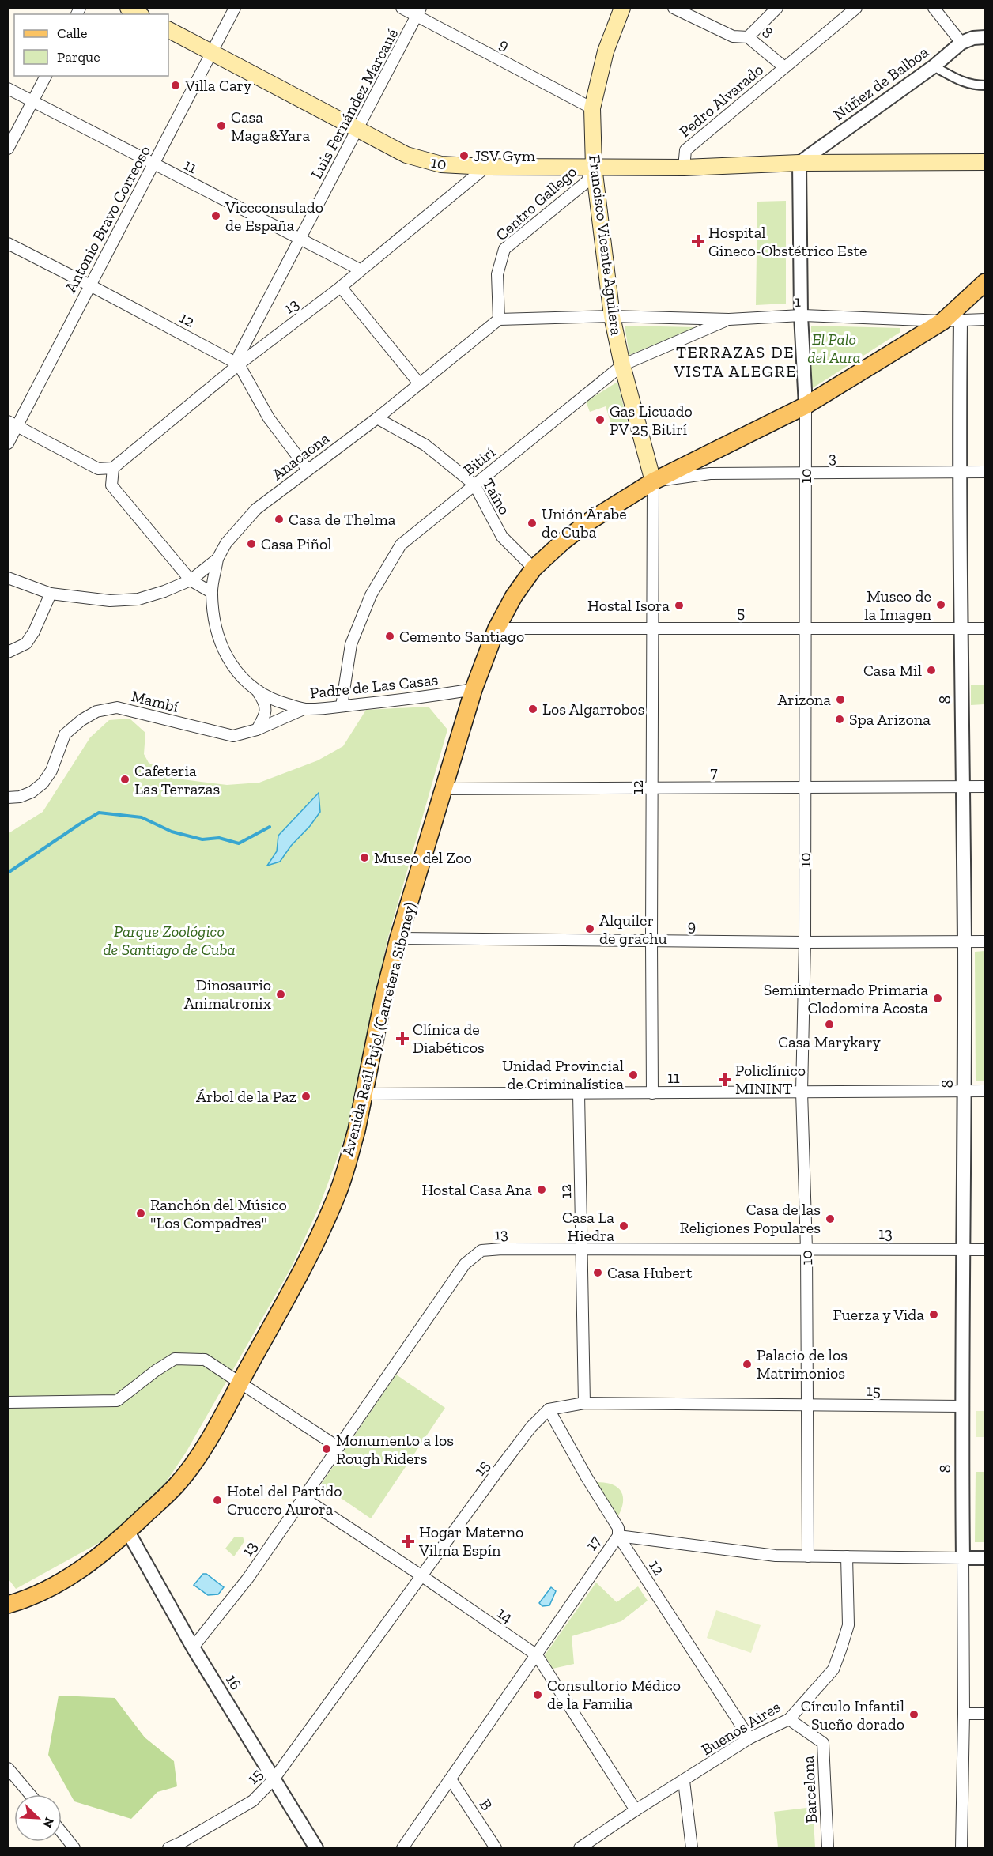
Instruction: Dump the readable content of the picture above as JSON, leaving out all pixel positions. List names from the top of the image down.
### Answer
{
  "streets": {
    "main road": ["10", "Francisco Vicente Aguilera", "Avenida Raúl Pujol (Carretera Siboney)"],
    "street": [
      "8",
      "9",
      "Núñez de Balboa",
      "Pedro Alvarado",
      "Luis Fernández Marcané",
      "11",
      "Centro Gallego",
      "Antonio Bravo Correoso",
      "1",
      "13",
      "12",
      "Anacaona",
      "3",
      "Bitirí",
      "Taíno",
      "5",
      "Padre de Las Casas",
      "Mambí",
      "7",
      "15",
      "17",
      "14",
      "16",
      "Buenos Aires",
      "Barcelona",
      "B"
    ]
  },
  "crossings": [
    ["8", "9"],
    ["8", "Pedro Alvarado"],
    ["8", "11"],
    ["8", "1"],
    ["8", "13"],
    ["8", "3"],
    ["8", "5"],
    ["8", "7"],
    ["8", "15"],
    ["8", "17"],
    ["9", "Luis Fernández Marcané"],
    ["9", "10"],
    ["9", "Francisco Vicente Aguilera"],
    ["9", "12"],
    ["9", "Avenida Raúl Pujol (Carretera Siboney)"],
    ["Núñez de Balboa", "10"],
    ["Pedro Alvarado", "10"],
    ["Luis Fernández Marcané", "10"],
    ["Luis Fernández Marcané", "11"],
    ["Luis Fernández Marcané", "13"],
    ["Luis Fernández Marcané", "12"],
    ["10", "11"],
    ["10", "Centro Gallego"],
    ["10", "Antonio Bravo Correoso"],
    ["10", "Francisco Vicente Aguilera"],
    ["10", "1"],
    ["10", "13"],
    ["10", "3"],
    ["10", "5"],
    ["10", "7"],
    ["10", "Avenida Raúl Pujol (Carretera Siboney)"],
    ["10", "15"],
    ["10", "17"],
    ["11", "Antonio Bravo Correoso"],
    ["11", "13"],
    ["11", "12"],
    ["11", "Avenida Raúl Pujol (Carretera Siboney)"],
    ["Centro Gallego", "Francisco Vicente Aguilera"],
    ["Centro Gallego", "Anacaona"],
    ["Antonio Bravo Correoso", "12"],
    ["Francisco Vicente Aguilera", "1"],
    ["Francisco Vicente Aguilera", "12"],
    ["Francisco Vicente Aguilera", "3"],
    ["Francisco Vicente Aguilera", "Bitirí"],
    ["Francisco Vicente Aguilera", "Avenida Raúl Pujol (Carretera Siboney)"],
    ["1", "Bitirí"],
    ["1", "Avenida Raúl Pujol (Carretera Siboney)"],
    ["13", "12"],
    ["13", "14"],
    ["13", "16"],
    ["12", "3"],
    ["12", "5"],
    ["12", "7"],
    ["12", "Avenida Raúl Pujol (Carretera Siboney)"],
    ["12", "15"],
    ["12", "17"],
    ["12", "Buenos Aires"],
    ["Anacaona", "Taíno"],
    ["Anacaona", "Padre de Las Casas"],
    ["3", "Avenida Raúl Pujol (Carretera Siboney)"],
    ["Bitirí", "Taíno"],
    ["Bitirí", "Padre de Las Casas"],
    ["Taíno", "Avenida Raúl Pujol (Carretera Siboney)"],
    ["5", "Avenida Raúl Pujol (Carretera Siboney)"],
    ["Padre de Las Casas", "Mambí"],
    ["Padre de Las Casas", "Avenida Raúl Pujol (Carretera Siboney)"],
    ["7", "Avenida Raúl Pujol (Carretera Siboney)"],
    ["Avenida Raúl Pujol (Carretera Siboney)", "16"],
    ["15", "14"],
    ["15", "16"],
    ["17", "14"],
    ["17", "Buenos Aires"],
    ["17", "B"],
    ["14", "Buenos Aires"],
    ["Buenos Aires", "Barcelona"]
  ],
  "districts": ["TERRAZAS DE VISTA ALEGRE"],
  "parks": ["El Palo del Aura", "Parque Zoológico de Santiago de Cuba"],
  "places": {
    "other": [
      "Villa Cary",
      "Casa Maga&Yara",
      "JSV Gym",
      "Viceconsulado de España",
      "Gas Licuado PV 25 Bitirí",
      "Casa de Thelma",
      "Unión Árabe de Cuba",
      "Casa Piñol",
      "Museo de la Imagen",
      "Hostal Isora",
      "Cemento Santiago",
      "Casa Mil",
      "Arizona",
      "Los Algarrobos",
      "Spa Arizona",
      "Cafeteria Las Terrazas",
      "Museo del Zoo",
      "Alquiler de grachu",
      "Dinosaurio Animatronix",
      "Semiinternado Primaria Clodomira Acosta",
      "Casa Marykary",
      "Unidad Provincial de Criminalística",
      "Árbol de la Paz",
      "Hostal Casa Ana",
      "Ranchón del Músico \"Los Compadres\"",
      "Casa de las Religiones Populares",
      "Casa La Hiedra",
      "Casa Hubert",
      "Fuerza y Vida",
      "Palacio de los Matrimonios",
      "Monumento a los Rough Riders",
      "Hotel del Partido Crucero Aurora",
      "Consultorio Médico de la Familia",
      "Círculo Infantil Sueño dorado"
    ],
    "health": [
      "Hospital Gineco-Obstétrico Este",
      "Clínica de Diabéticos",
      "Policlínico MININT",
      "Hogar Materno Vilma Espín"
    ]
  },
  "legend": ["Calle", "Parque"],
  "north": "bottom right"
}
